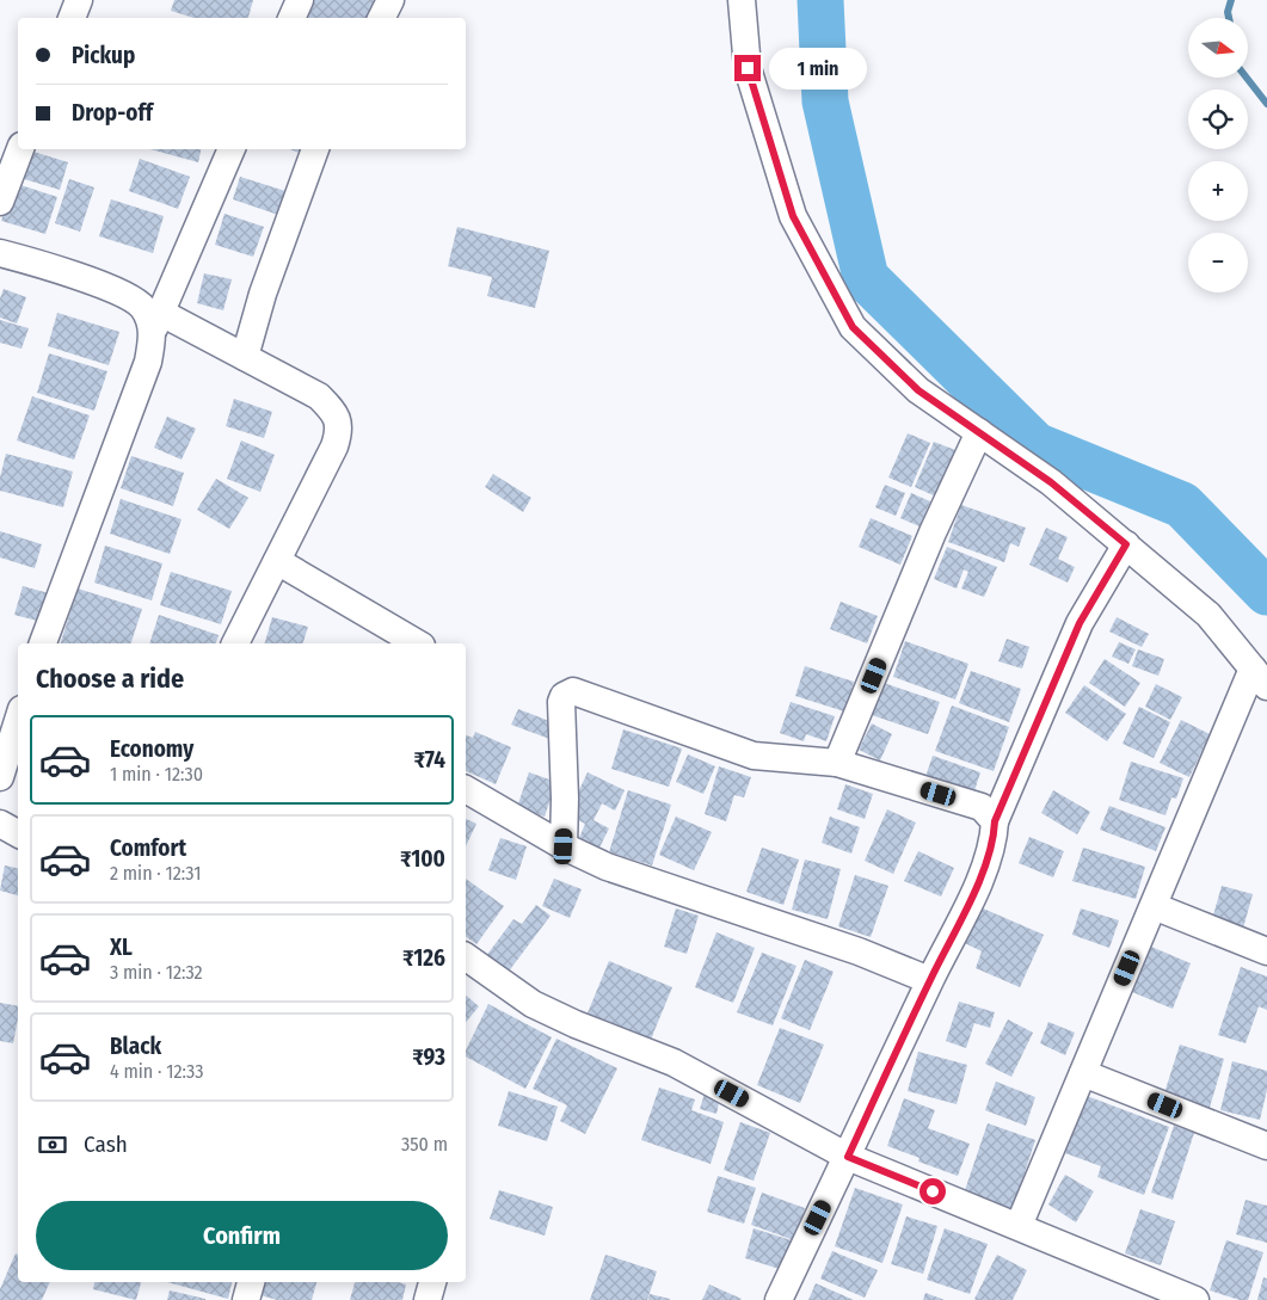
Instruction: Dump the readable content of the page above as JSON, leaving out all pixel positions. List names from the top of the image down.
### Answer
{
  "north": "right",
  "page": {
    "map_buttons": ["+", "−"],
    "banner": ["Pickup", "Drop-off"],
    "bubble": "1 min",
    "heading": "Choose a ride",
    "list": [
      {
        "name": "Economy",
        "note": "1 min · 12:30",
        "value": "₹74"
      },
      {
        "name": "Comfort",
        "note": "2 min · 12:31",
        "value": "₹100"
      },
      {
        "name": "XL",
        "note": "3 min · 12:32",
        "value": "₹126"
      },
      {
        "name": "Black",
        "note": "4 min · 12:33",
        "value": "₹93"
      }
    ],
    "pay": ["Cash", "350 m"],
    "buttons": "Confirm"
  }
}
